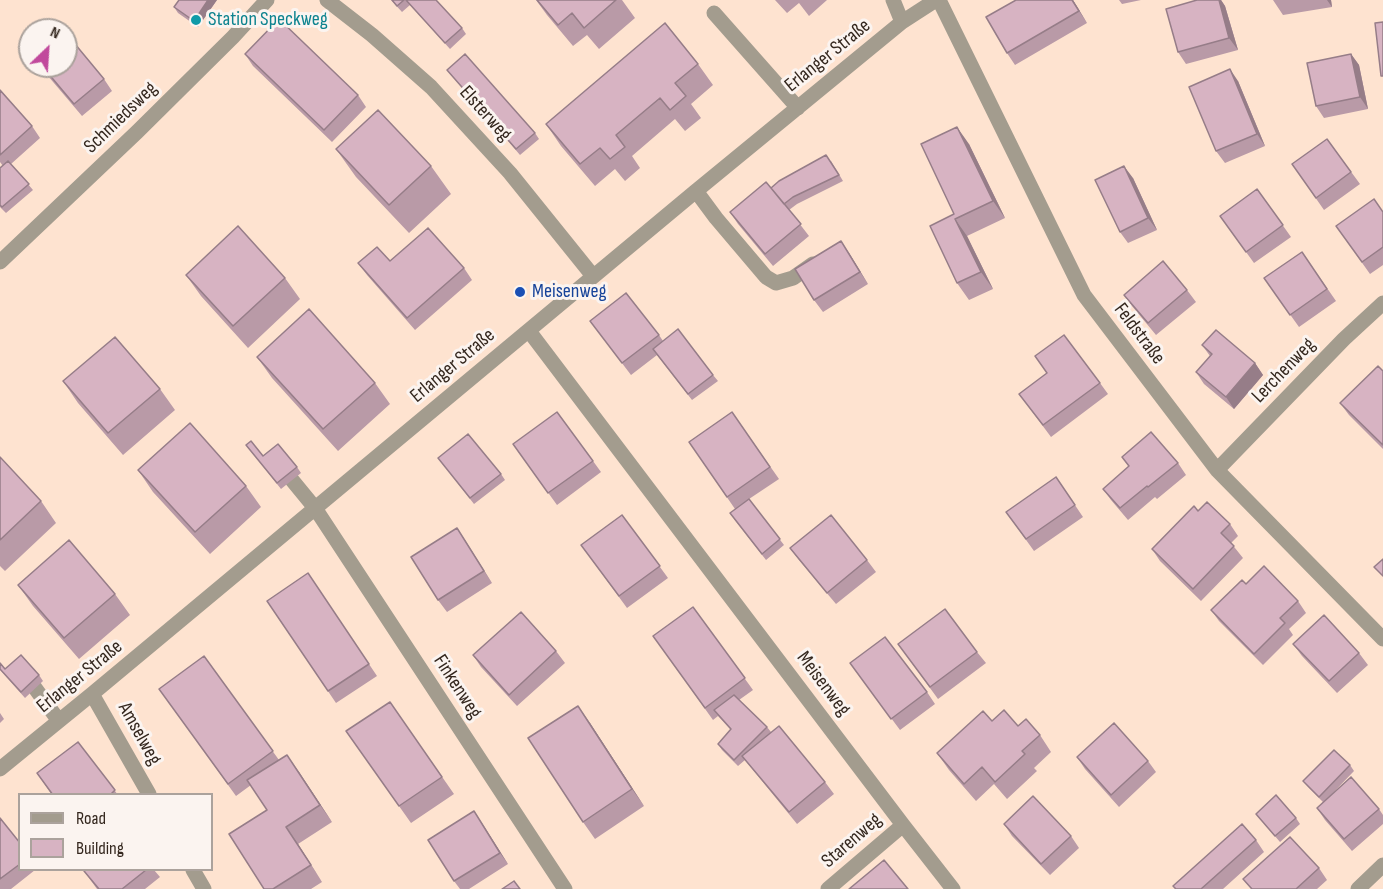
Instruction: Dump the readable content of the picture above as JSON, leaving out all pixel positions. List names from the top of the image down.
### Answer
{
  "streets": {
    "street": [
      "Erlanger Straße",
      "Elsterweg",
      "Schmiedsweg",
      "Feldstraße",
      "Lerchenweg",
      "Meisenweg",
      "Finkenweg",
      "Amselweg",
      "Starenweg"
    ]
  },
  "crossings": [
    ["Erlanger Straße", "Elsterweg"],
    ["Erlanger Straße", "Feldstraße"],
    ["Erlanger Straße", "Meisenweg"],
    ["Erlanger Straße", "Finkenweg"],
    ["Erlanger Straße", "Amselweg"],
    ["Feldstraße", "Lerchenweg"],
    ["Meisenweg", "Starenweg"]
  ],
  "places": ["Station Speckweg", "Meisenweg"],
  "legend": ["Road", "Building"],
  "north": "top right"
}
